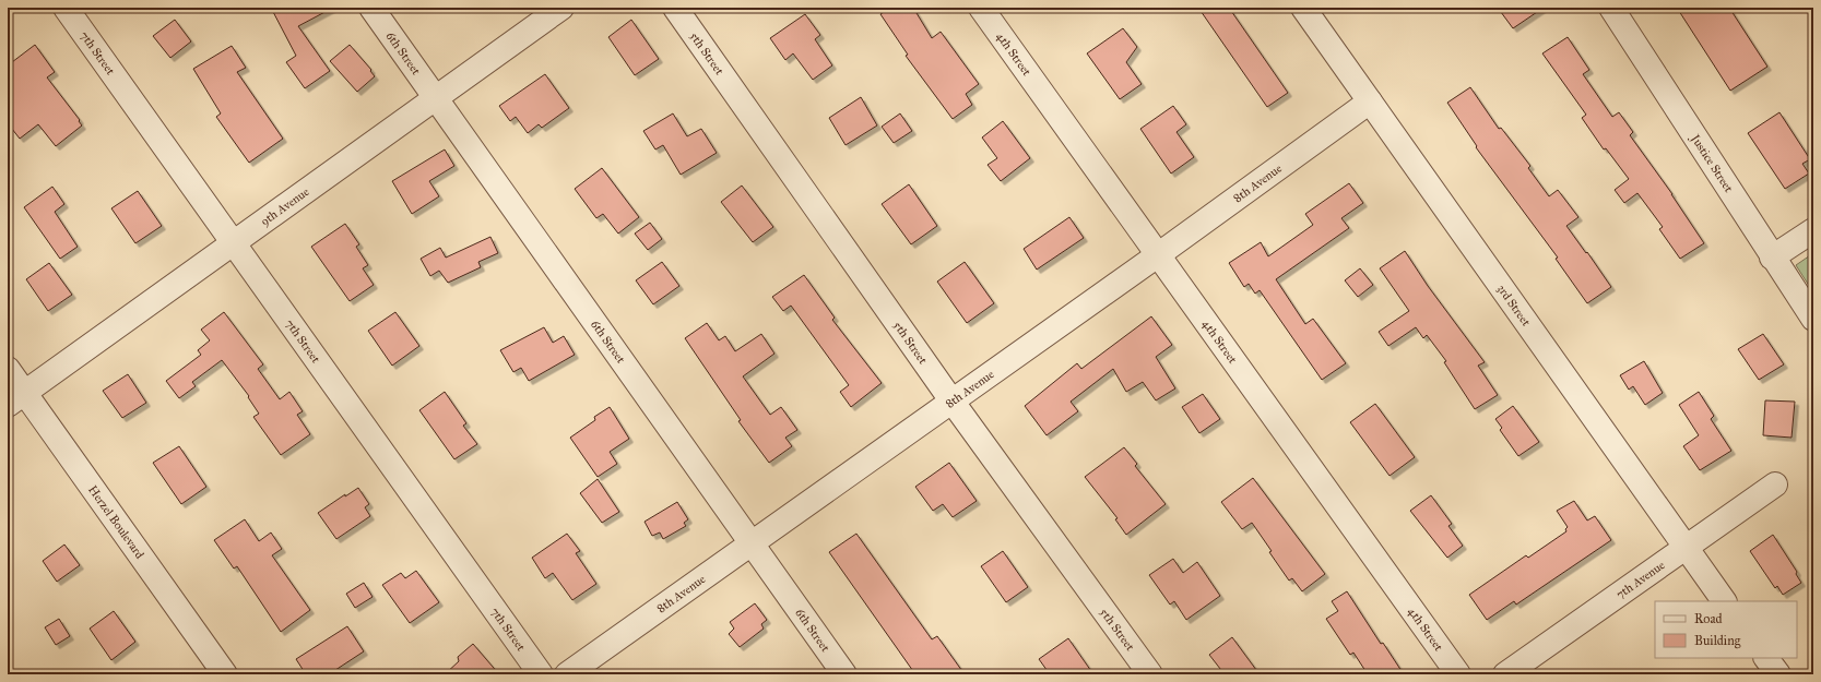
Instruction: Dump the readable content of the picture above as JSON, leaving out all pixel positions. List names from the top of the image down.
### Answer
{
  "streets": {
    "street": [
      "7th Street",
      "6th Street",
      "5th Street",
      "4th Street",
      "Justice Street",
      "8th Avenue",
      "9th Avenue",
      "3rd Street",
      "Herzel Boulevard",
      "7th Avenue"
    ]
  },
  "crossings": [
    ["7th Street", "9th Avenue"],
    ["6th Street", "8th Avenue"],
    ["6th Street", "9th Avenue"],
    ["5th Street", "8th Avenue"],
    ["4th Street", "8th Avenue"],
    ["8th Avenue", "3rd Street"],
    ["9th Avenue", "Herzel Boulevard"],
    ["3rd Street", "7th Avenue"]
  ],
  "legend": ["Road", "Building"]
}
